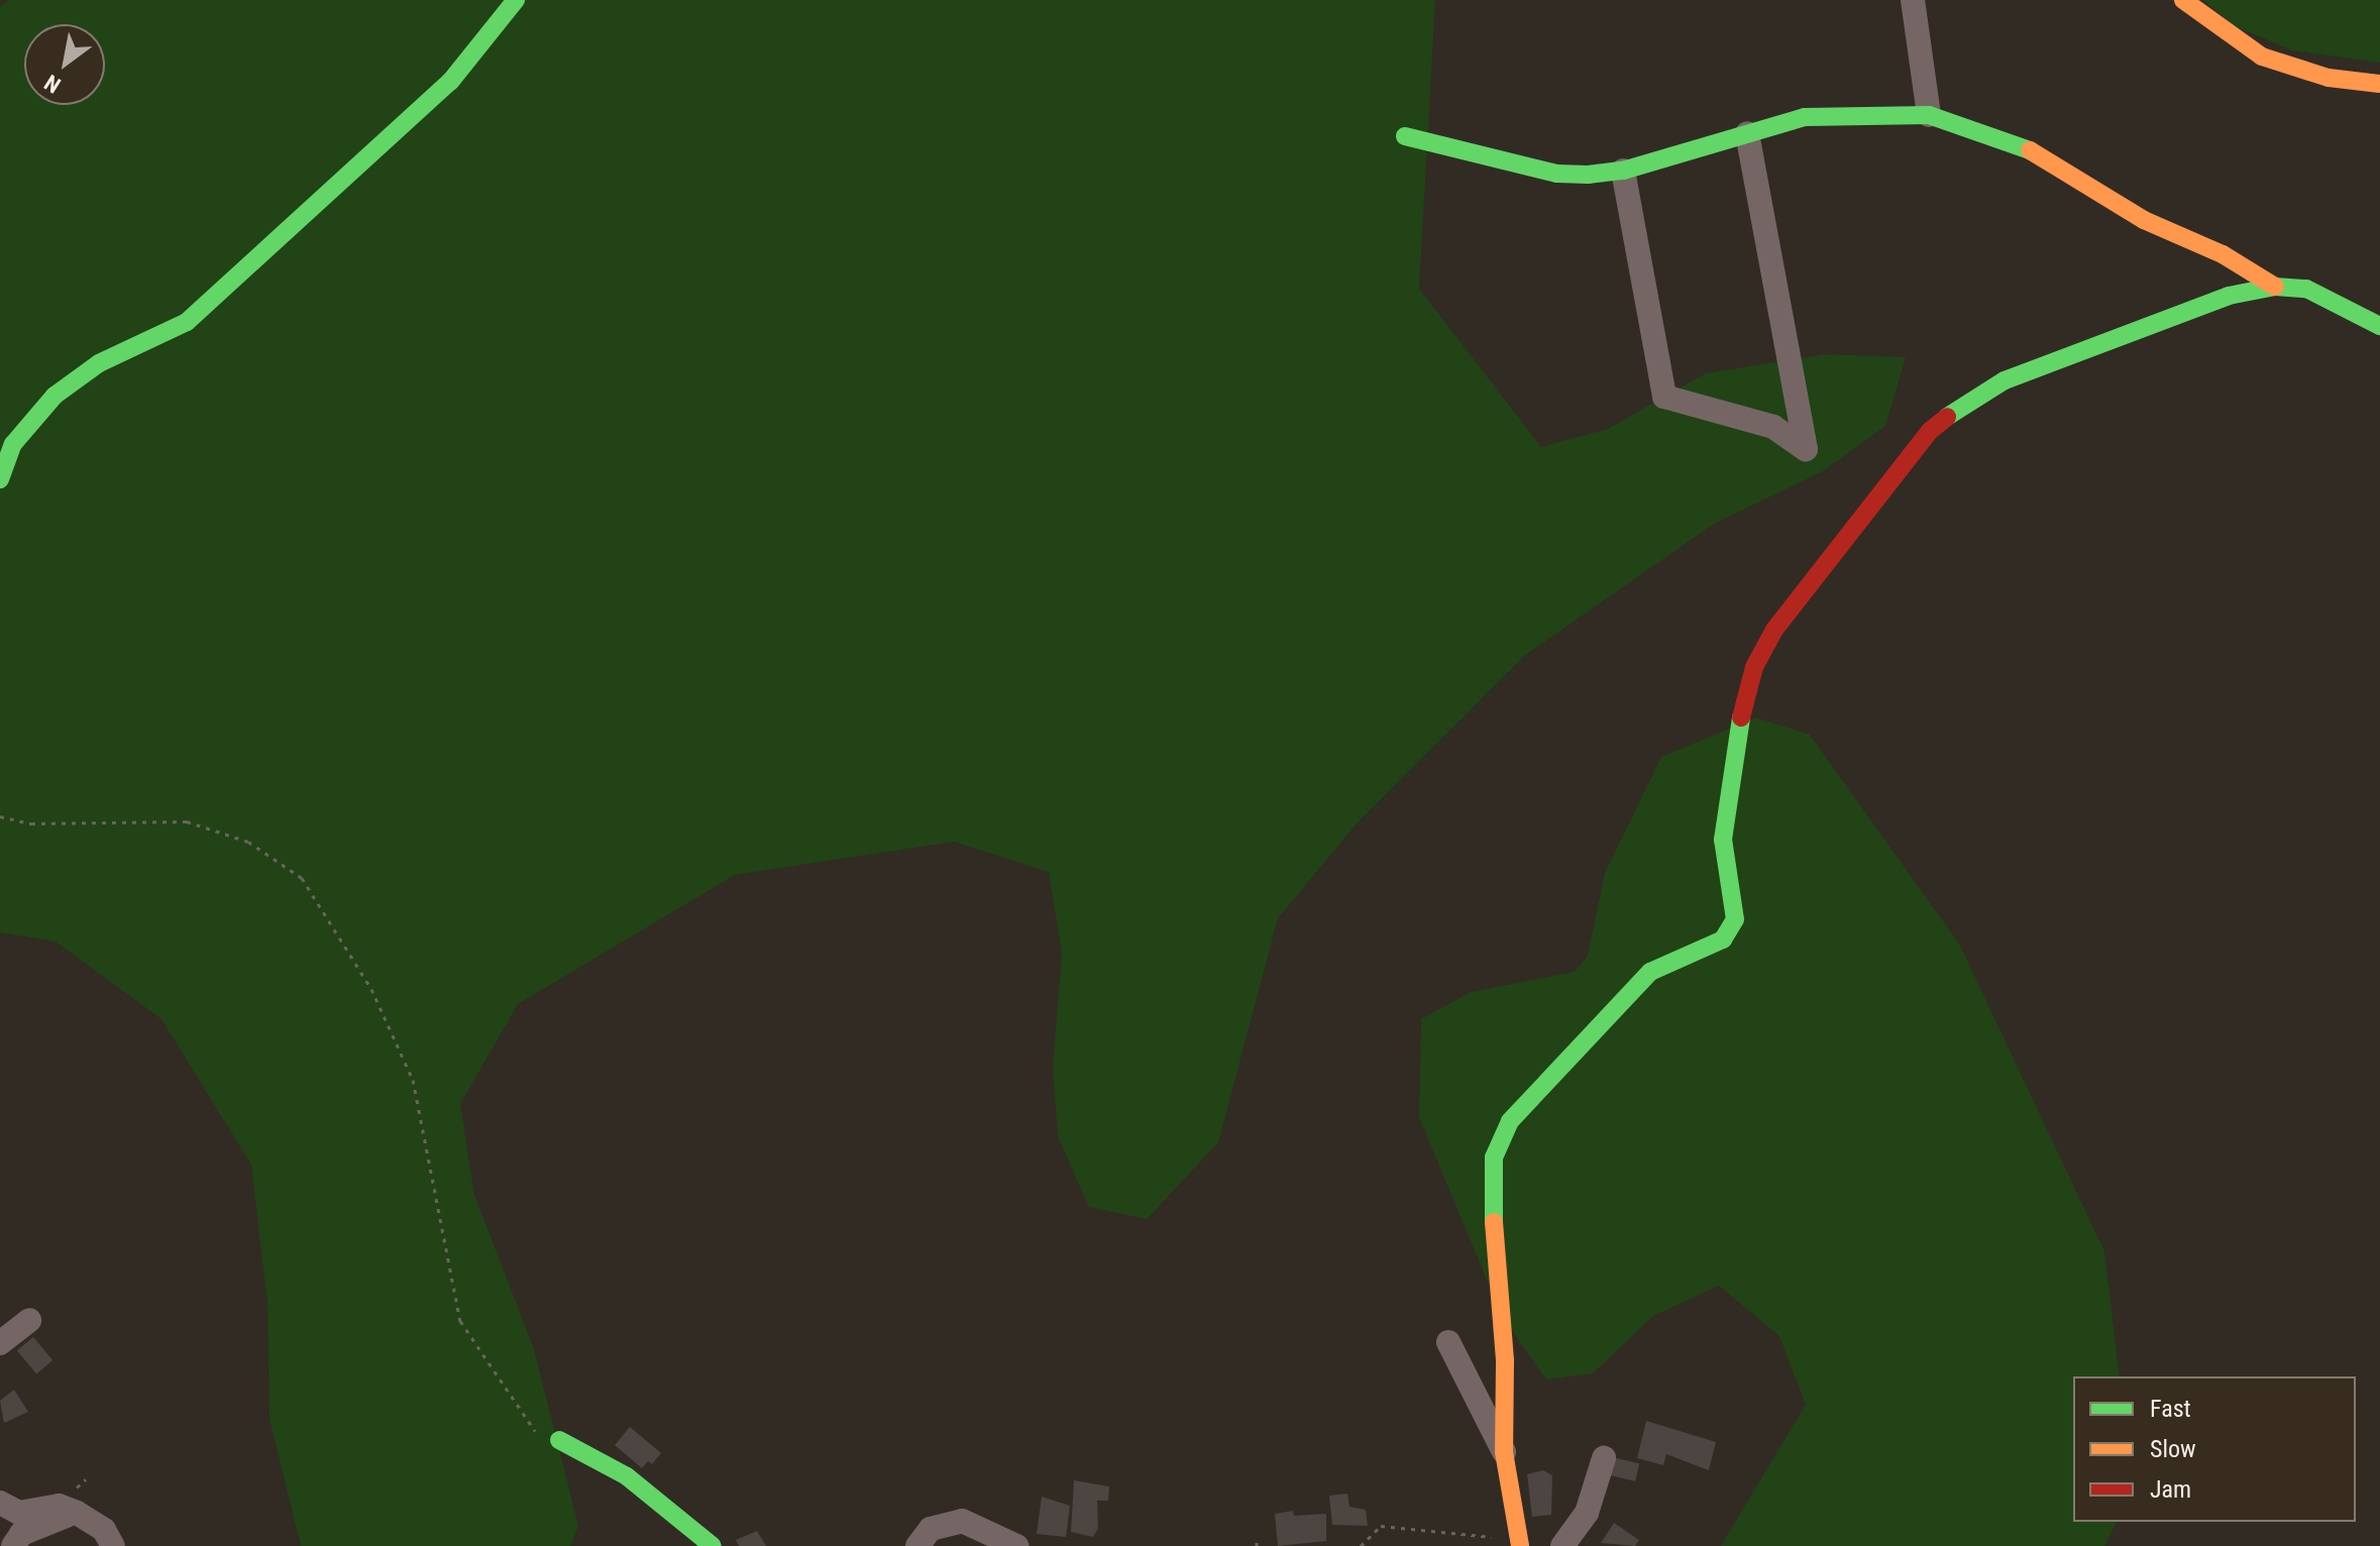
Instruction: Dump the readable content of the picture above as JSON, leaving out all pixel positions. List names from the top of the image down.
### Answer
{
  "legend": ["Fast", "Slow", "Jam"],
  "north": "bottom left"
}
